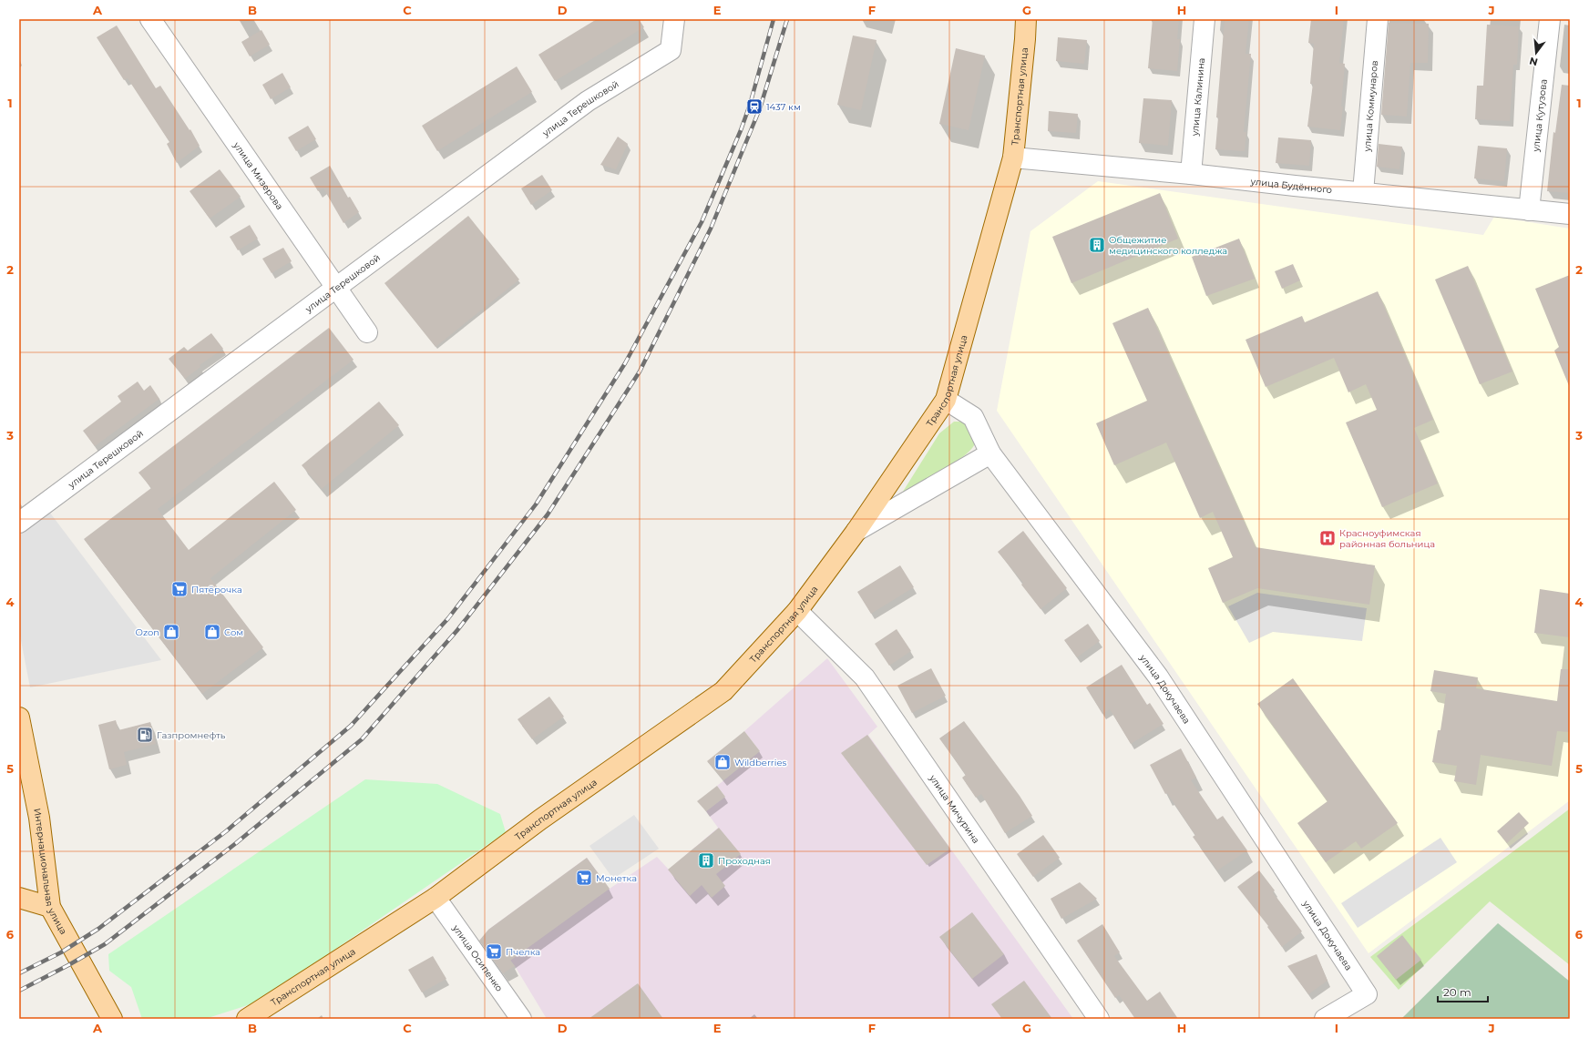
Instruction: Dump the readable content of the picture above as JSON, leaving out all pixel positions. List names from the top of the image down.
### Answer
{
  "streets": {
    "main road": ["Транспортная улица", "Интернациональная улица"],
    "street": [
      "улица Калинина",
      "улица Коммунаров",
      "улица Терешковой",
      "улица Кутузова",
      "улица Мизерова",
      "улица Будённого",
      "улица Докучаева",
      "улица Мичурина",
      "улица Осипенко"
    ]
  },
  "crossings": [
    ["Транспортная улица", "улица Будённого"],
    ["Транспортная улица", "улица Докучаева"],
    ["Транспортная улица", "улица Мичурина"],
    ["Транспортная улица", "улица Осипенко"],
    ["улица Калинина", "улица Будённого"],
    ["улица Коммунаров", "улица Будённого"],
    ["улица Терешковой", "улица Мизерова"],
    ["улица Кутузова", "улица Будённого"]
  ],
  "places": {
    "station": ["1437 км"],
    "building": ["Общежитие медицинского колледжа", "Проходная"],
    "hospital": ["Красноуфимская районная больница"],
    "supermarket": ["Пятёрочка", "Монетка", "Пчелка"],
    "shop": ["Ozon", "Сом", "Wildberries"],
    "fuel station": ["Газпромнефть"]
  },
  "scale_bar": "20 m",
  "north": "bottom",
  "grid": {
    "columns": [
      "A",
      "B",
      "C",
      "D",
      "E",
      "F",
      "G",
      "H",
      "I",
      "J"
    ],
    "rows": [
      "1",
      "2",
      "3",
      "4",
      "5",
      "6"
    ]
  }
}
